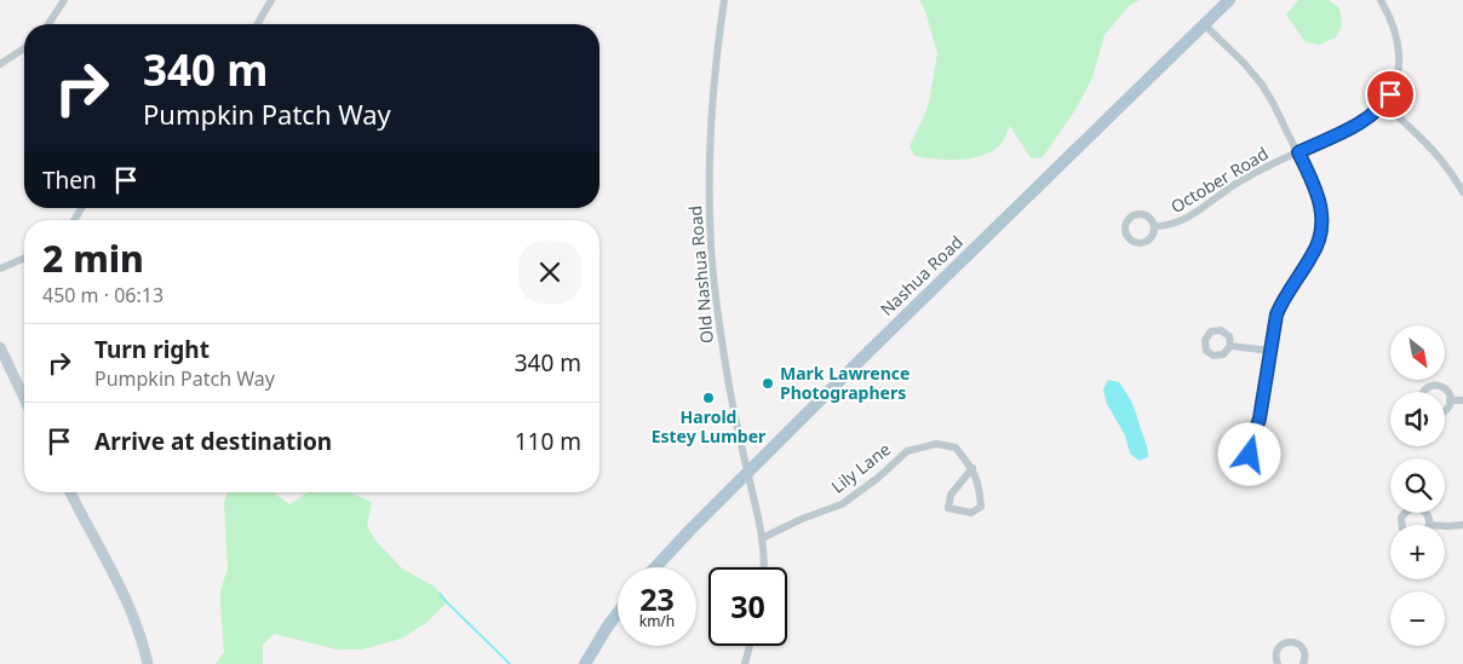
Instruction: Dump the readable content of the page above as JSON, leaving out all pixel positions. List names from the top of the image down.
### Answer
{
  "streets": {
    "main road": ["Nashua Road"],
    "street": ["October Road", "Old Nashua Road", "Lily Lane"]
  },
  "crossings": [
    ["Old Nashua Road", "Nashua Road"],
    ["Old Nashua Road", "Lily Lane"]
  ],
  "places": ["Mark Lawrence Photographers", "Harold Estey Lumber"],
  "north": "bottom right",
  "page": {
    "turn": ["340 m", "Pumpkin Patch Way"],
    "then": "Then",
    "heading": ["2 min", "450 m · 06:13"],
    "list": [
      {
        "name": "Turn right",
        "note": "Pumpkin Patch Way",
        "value": "340 m"
      },
      {
        "name": "Arrive at destination",
        "value": "110 m"
      }
    ],
    "map_buttons": ["+", "−"],
    "speed": "23 km/h",
    "limit": "30"
  }
}
